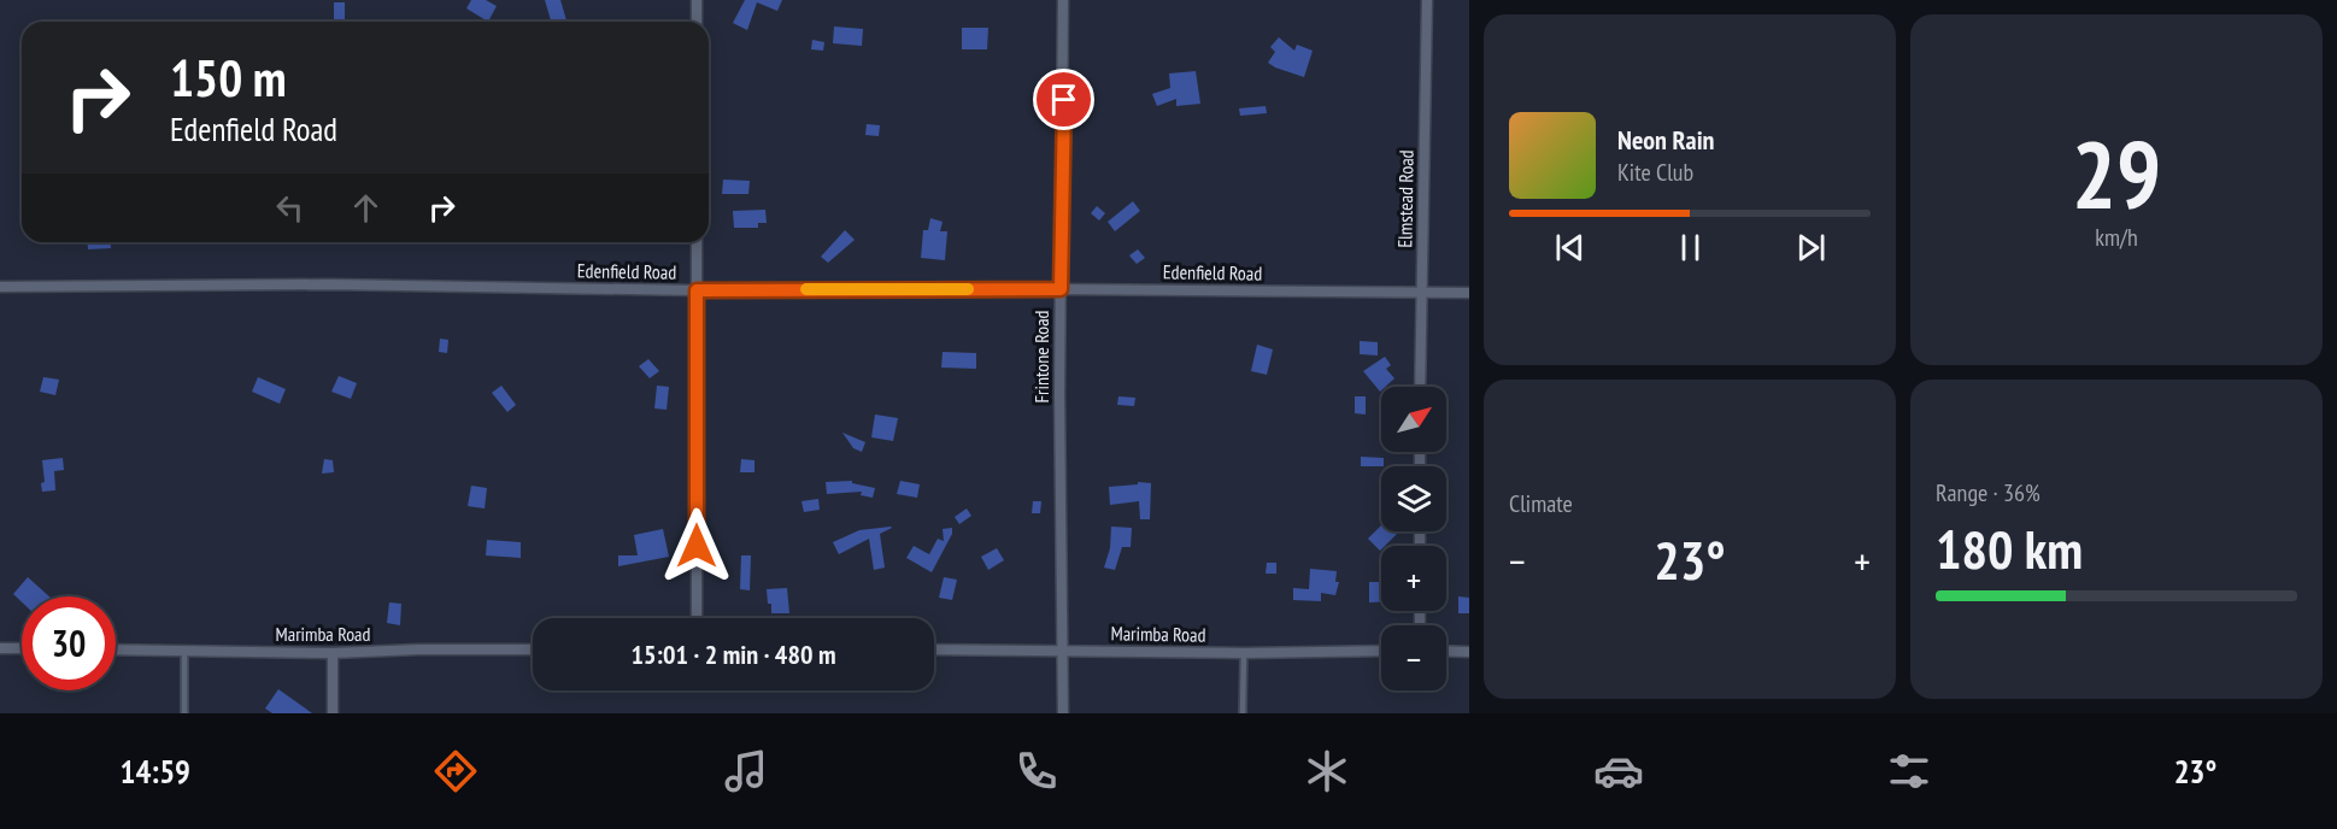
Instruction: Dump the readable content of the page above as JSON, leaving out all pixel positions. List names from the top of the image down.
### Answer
{
  "streets": {
    "street": [
      "Elmstead Road",
      "Edenfield Road",
      "Frintone Road",
      "Marimba Road"
    ]
  },
  "crossings": [
    ["Elmstead Road", "Edenfield Road"],
    ["Edenfield Road", "Frintone Road"],
    ["Frintone Road", "Marimba Road"]
  ],
  "north": "top right",
  "page": {
    "tile": [
      ["29", "km/h"],
      "Climate",
      ["Range · 36%", "180 km"]
    ],
    "turn": ["150 m", "Edenfield Road"],
    "song": ["Neon Rain", "Kite Club"],
    "map_buttons": ["+", "−"],
    "heat": ["−", "23°", "+"],
    "limit": "30",
    "trip": "15:01 · 2 min · 480 m",
    "tabs": ["14:59", "23°"]
  }
}
